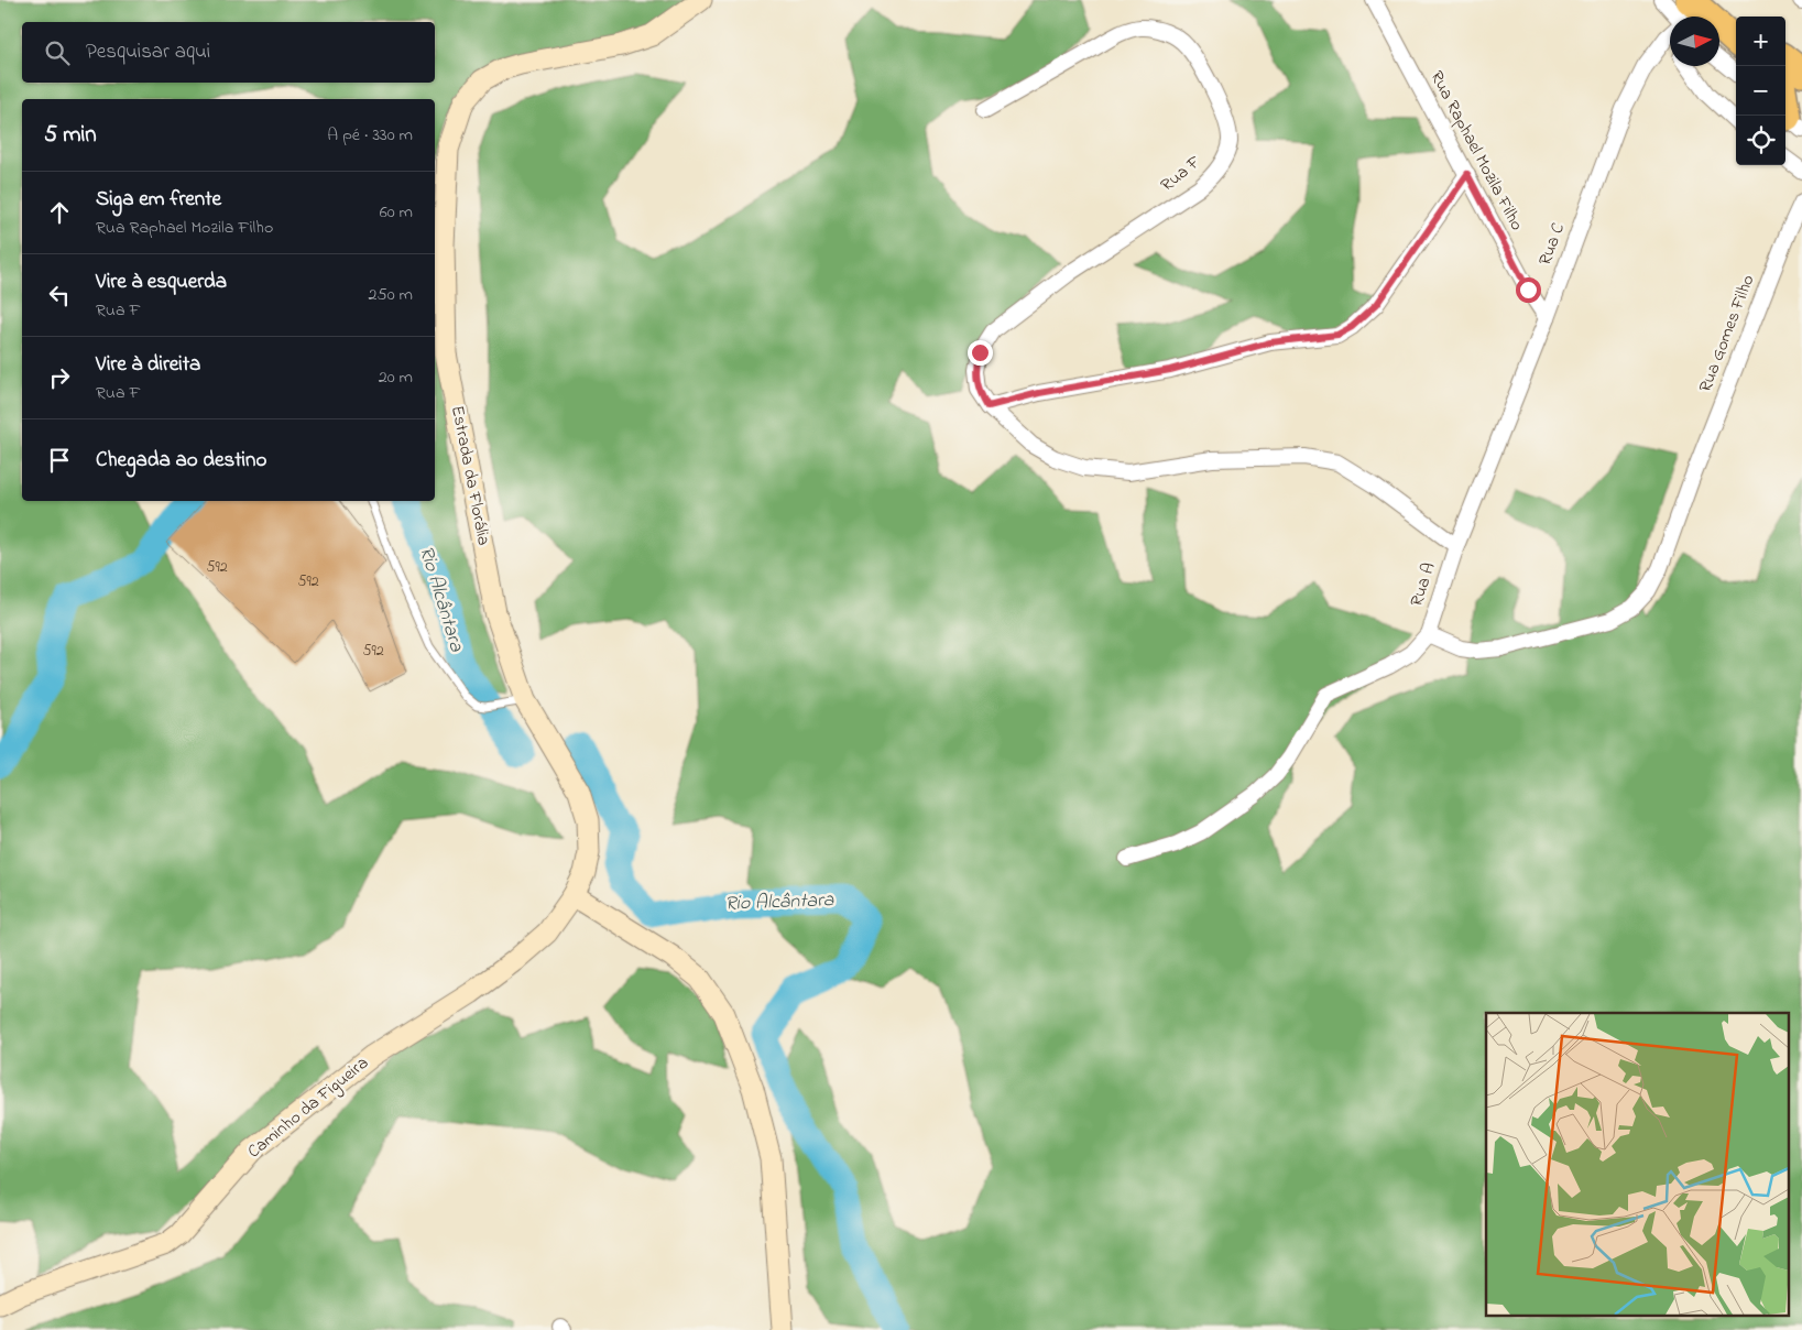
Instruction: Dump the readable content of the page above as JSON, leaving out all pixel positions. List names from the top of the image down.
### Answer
{
  "streets": {
    "street": [
      "Rua Raphael Mozila Filho",
      "Rua F",
      "Rua C",
      "Rua Gomes Filho",
      "Estrada da Florália",
      "Rua A",
      "Caminho da Figueira"
    ]
  },
  "crossings": [
    ["Rua Raphael Mozila Filho", "Rua C"],
    ["Rua F", "Rua C"],
    ["Rua F", "Rua A"],
    ["Rua C", "Rua A"],
    ["Rua Gomes Filho", "Rua A"],
    ["Estrada da Florália", "Caminho da Figueira"]
  ],
  "water": ["Rio Alcântara"],
  "house_numbers": ["592", "592", "592"],
  "north": "right",
  "page": {
    "map_buttons": ["+", "−"],
    "search": "Pesquisar aqui",
    "heading": ["5 min", "A pé · 330 m"],
    "list": [
      ["Siga em frente", "Rua Raphael Mozila Filho", "60 m"],
      ["Vire à esquerda", "Rua F", "250 m"],
      ["Vire à direita", "Rua F", "20 m"],
      "Chegada ao destino"
    ]
  }
}
